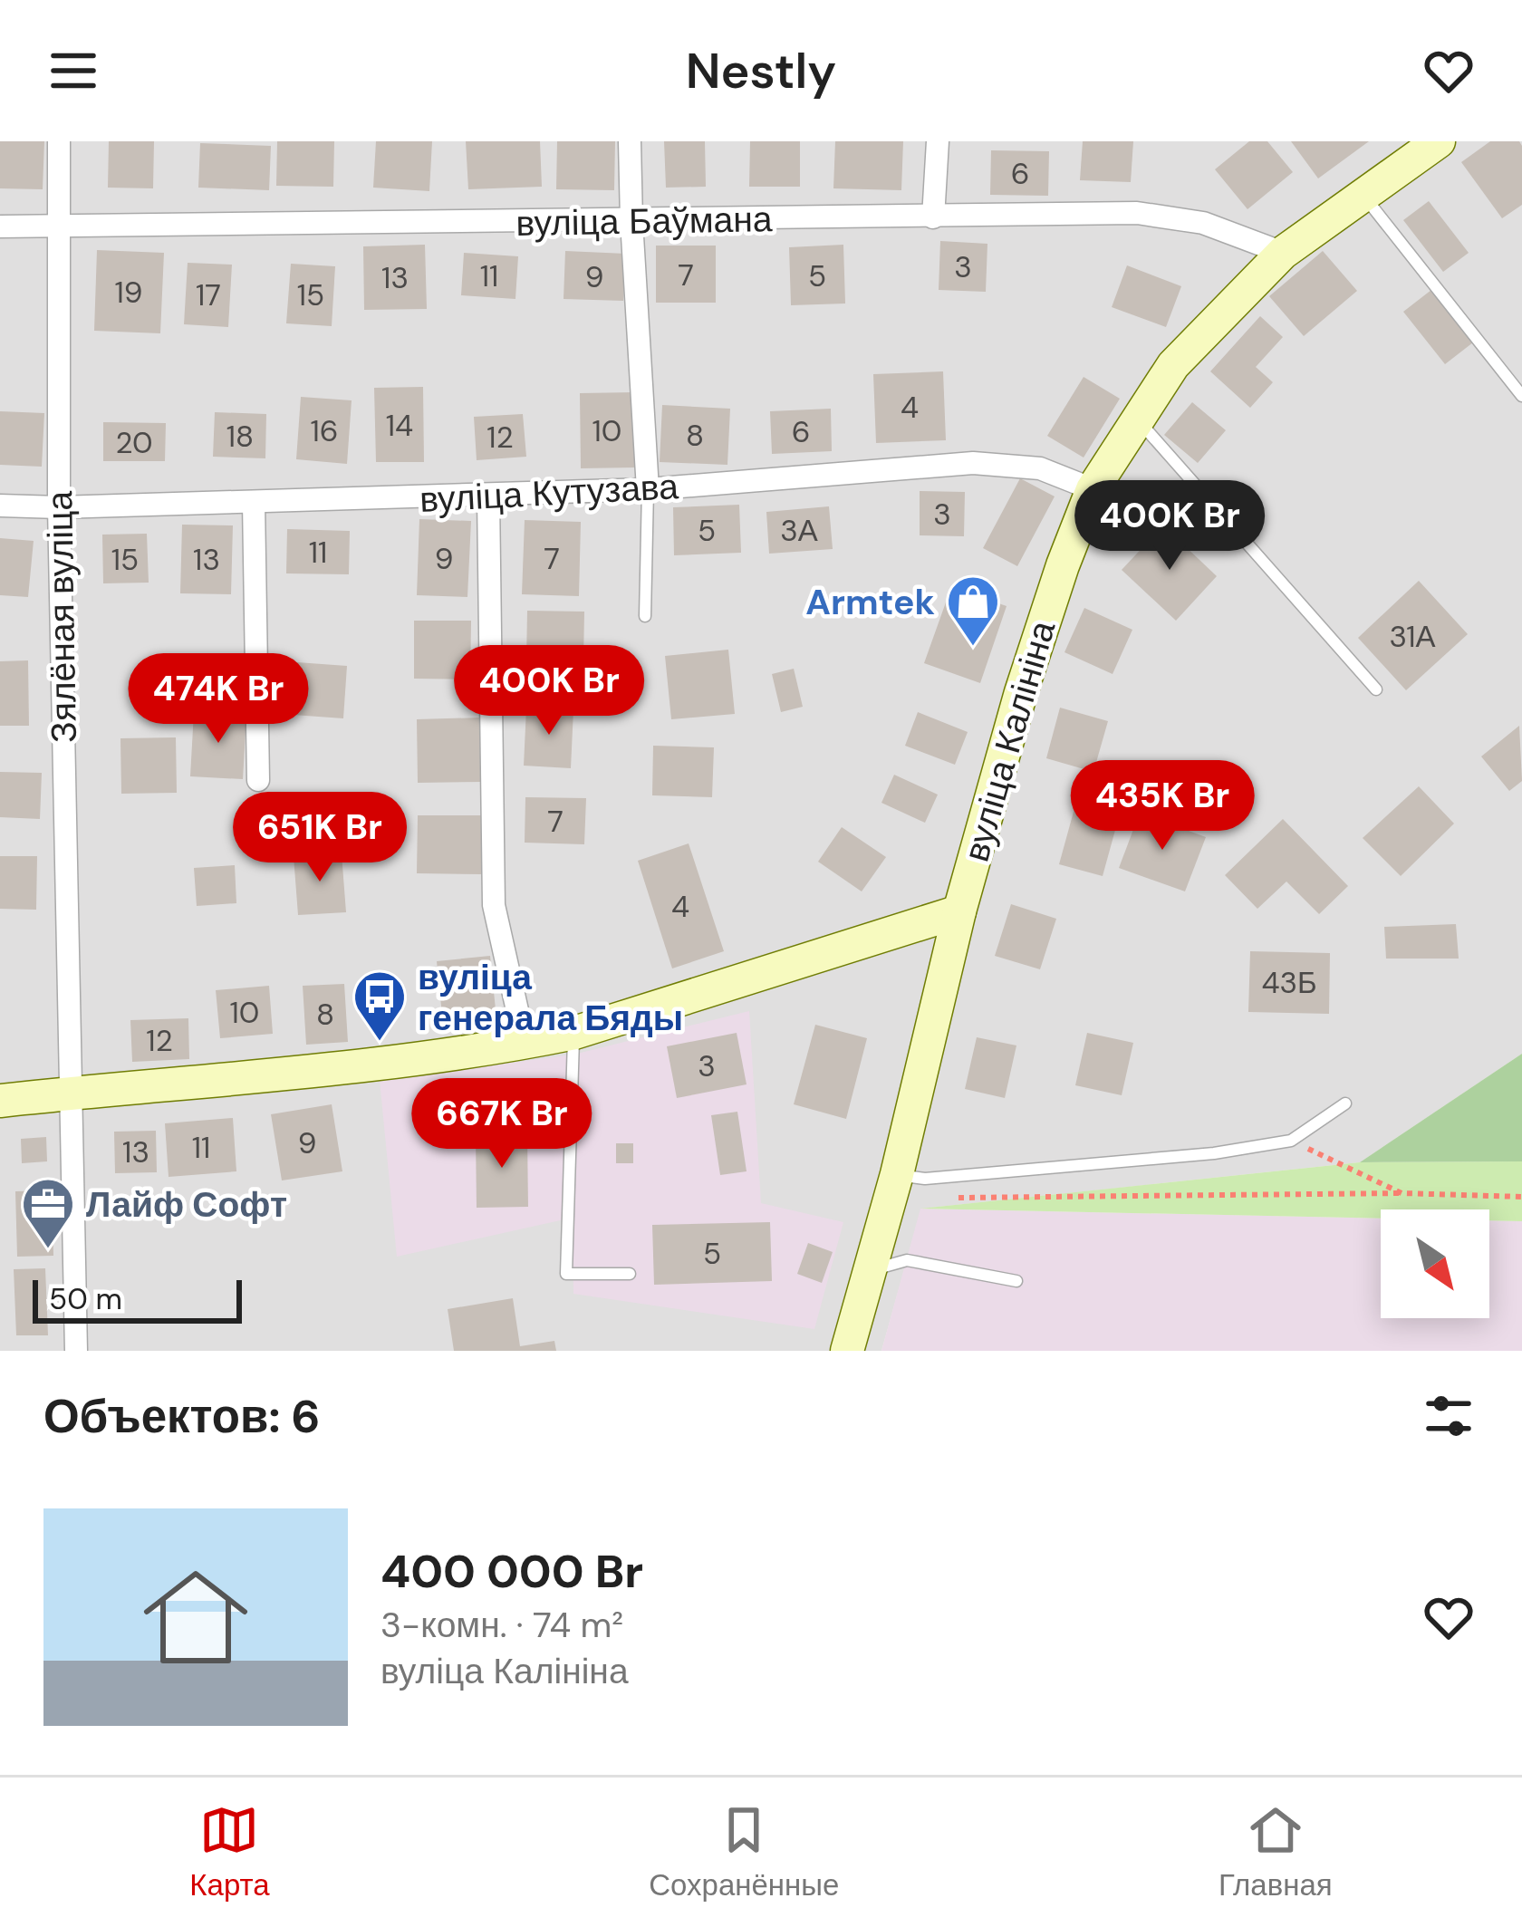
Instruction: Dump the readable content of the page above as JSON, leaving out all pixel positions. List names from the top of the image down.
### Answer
{
  "streets": {
    "main road": ["вуліца Калініна"],
    "street": ["вуліца Баўмана", "вуліца Кутузава", "Зялёная вуліца"]
  },
  "crossings": [
    ["вуліца Баўмана", "Зялёная вуліца"],
    ["вуліца Баўмана", "вуліца Калініна"],
    ["вуліца Кутузава", "Зялёная вуліца"],
    ["вуліца Кутузава", "вуліца Калініна"]
  ],
  "places": {
    "shop": ["Armtek"],
    "bus stop": ["вуліца генерала Бяды"],
    "office": ["Лайф Софт"]
  },
  "house_numbers": [
    "6",
    "3",
    "7",
    "11",
    "5",
    "9",
    "13",
    "19",
    "17",
    "15",
    "4",
    "14",
    "16",
    "10",
    "6",
    "8",
    "18",
    "12",
    "20",
    "3",
    "5",
    "3А",
    "11",
    "9",
    "7",
    "15",
    "13",
    "31А",
    "7",
    "4",
    "43Б",
    "10",
    "8",
    "12",
    "3",
    "9",
    "11",
    "13",
    "5"
  ],
  "scale_bar": "50 m",
  "north": "bottom right",
  "page": {
    "header": "Nestly",
    "price": [
      "400K Br",
      "400K Br",
      "474K Br",
      "435K Br",
      "651K Br",
      "667K Br"
    ],
    "scale": "50 m",
    "heading": "Объектов: 6",
    "list": [
      {
        "name": "400 000 Br",
        "note": "3-комн. · 74 m² · вуліца Калініна"
      }
    ],
    "tabs": ["Карта", "Сохранённые", "Главная"]
  }
}
